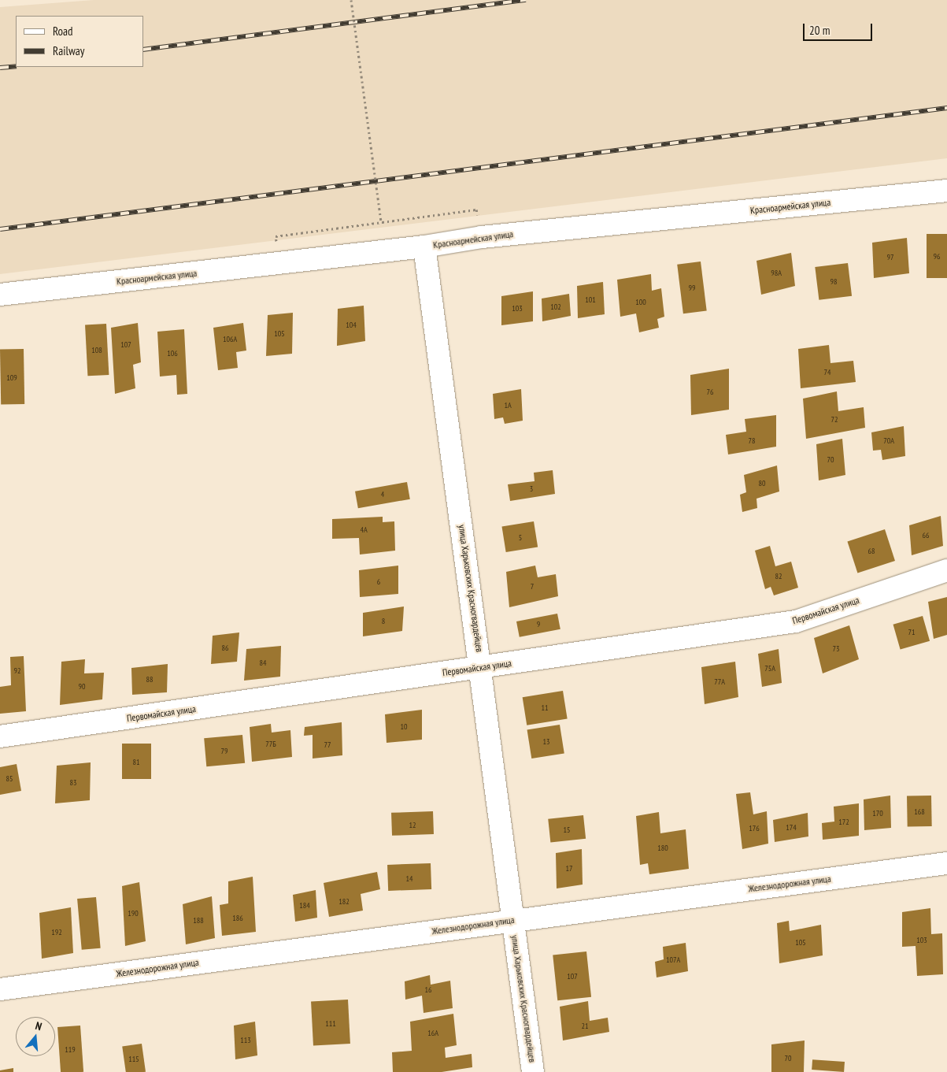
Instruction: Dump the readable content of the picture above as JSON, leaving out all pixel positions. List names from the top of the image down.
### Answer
{
  "streets": {
    "street": [
      "Красноармейская улица",
      "улица Харьковских Красногвардейцев",
      "Первомайская улица",
      "Железнодорожная улица"
    ]
  },
  "crossings": [
    ["Красноармейская улица", "улица Харьковских Красногвардейцев"],
    ["улица Харьковских Красногвардейцев", "Первомайская улица"],
    ["улица Харьковских Красногвардейцев", "Железнодорожная улица"]
  ],
  "house_numbers": [
    "96",
    "97",
    "98А",
    "98",
    "99",
    "101",
    "100",
    "102",
    "103",
    "104",
    "105",
    "106А",
    "107",
    "108",
    "106",
    "74",
    "109",
    "76",
    "1А",
    "72",
    "78",
    "70А",
    "70",
    "80",
    "3",
    "4",
    "4А",
    "66",
    "5",
    "68",
    "82",
    "6",
    "7",
    "8",
    "9",
    "71",
    "86",
    "73",
    "84",
    "75А",
    "92",
    "88",
    "77А",
    "90",
    "11",
    "10",
    "13",
    "77Б",
    "77",
    "79",
    "81",
    "85",
    "83",
    "168",
    "170",
    "172",
    "12",
    "174",
    "176",
    "15",
    "180",
    "17",
    "14",
    "182",
    "184",
    "190",
    "186",
    "188",
    "192",
    "103",
    "105",
    "107А",
    "107",
    "16",
    "111",
    "21",
    "16А",
    "113",
    "119",
    "70",
    "115"
  ],
  "legend": ["Road", "Railway"],
  "scale_bar": "20 m",
  "north": "top"
}
